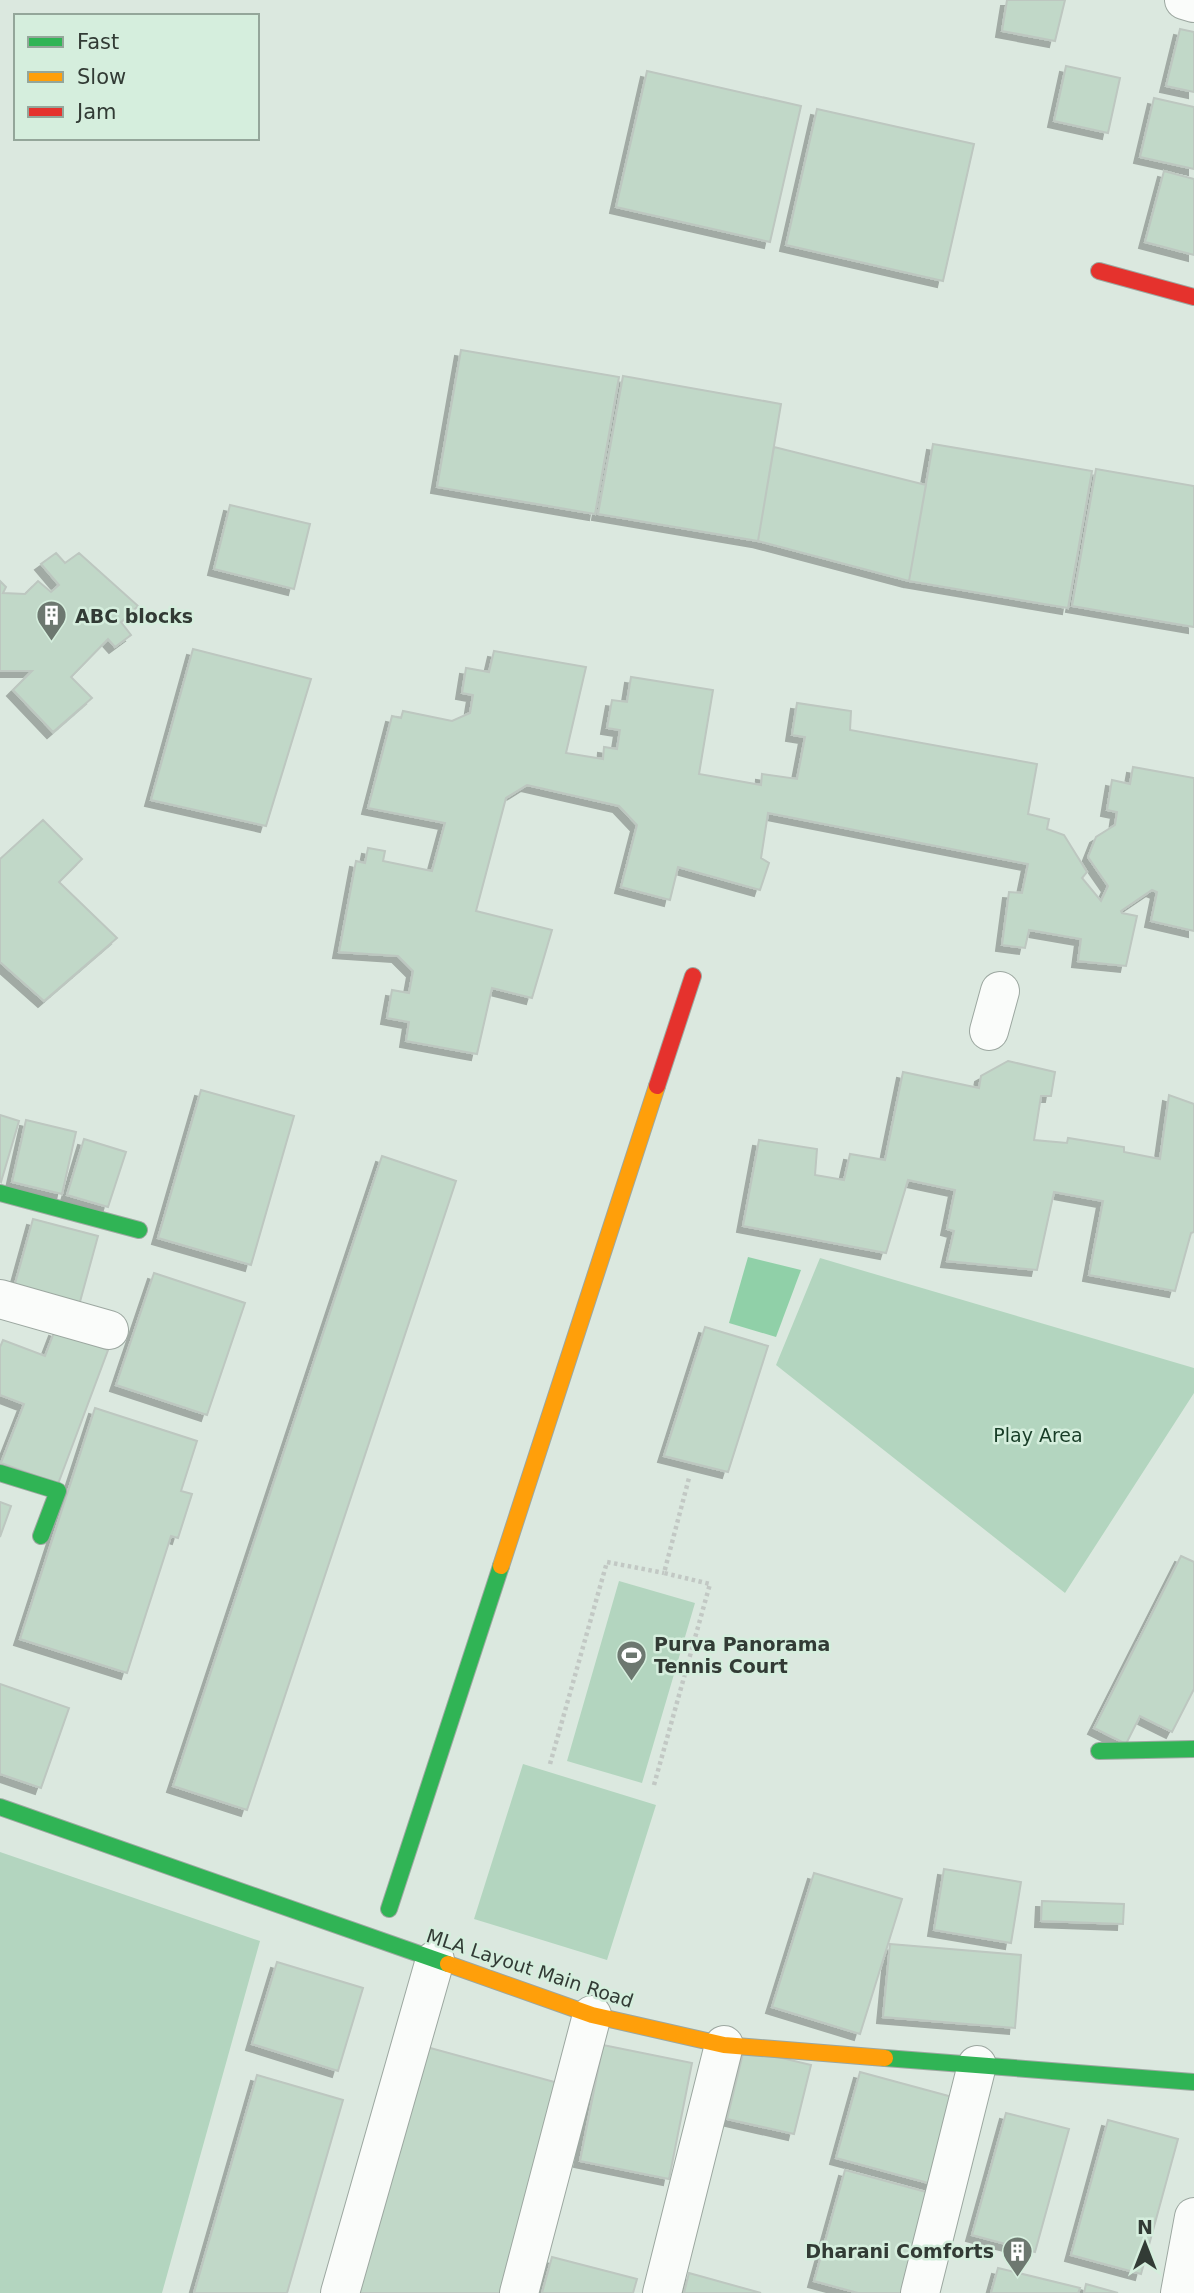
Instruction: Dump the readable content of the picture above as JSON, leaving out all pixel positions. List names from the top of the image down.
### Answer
{
  "streets": {
    "street": ["MLA Layout Main Road"]
  },
  "parks": ["Play Area"],
  "places": {
    "building": ["ABC blocks", "Dharani Comforts"],
    "sports": ["Purva Panorama Tennis Court"]
  },
  "legend": ["Fast", "Slow", "Jam"],
  "north": "top"
}
